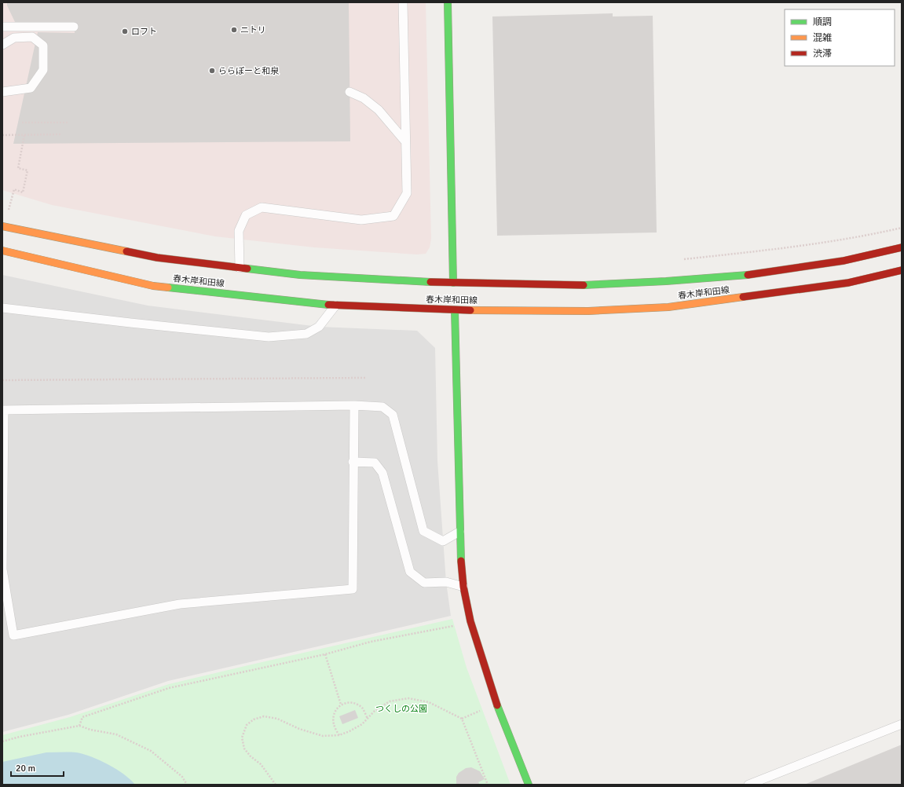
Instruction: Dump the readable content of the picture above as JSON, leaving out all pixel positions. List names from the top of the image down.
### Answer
{
  "streets": {
    "main road": ["春木岸和田線"]
  },
  "parks": ["つくしの公園"],
  "places": ["ニトリ", "ロフト", "ららぽーと和泉"],
  "legend": ["順調", "混雑", "渋滞"],
  "scale_bar": "20 m"
}
